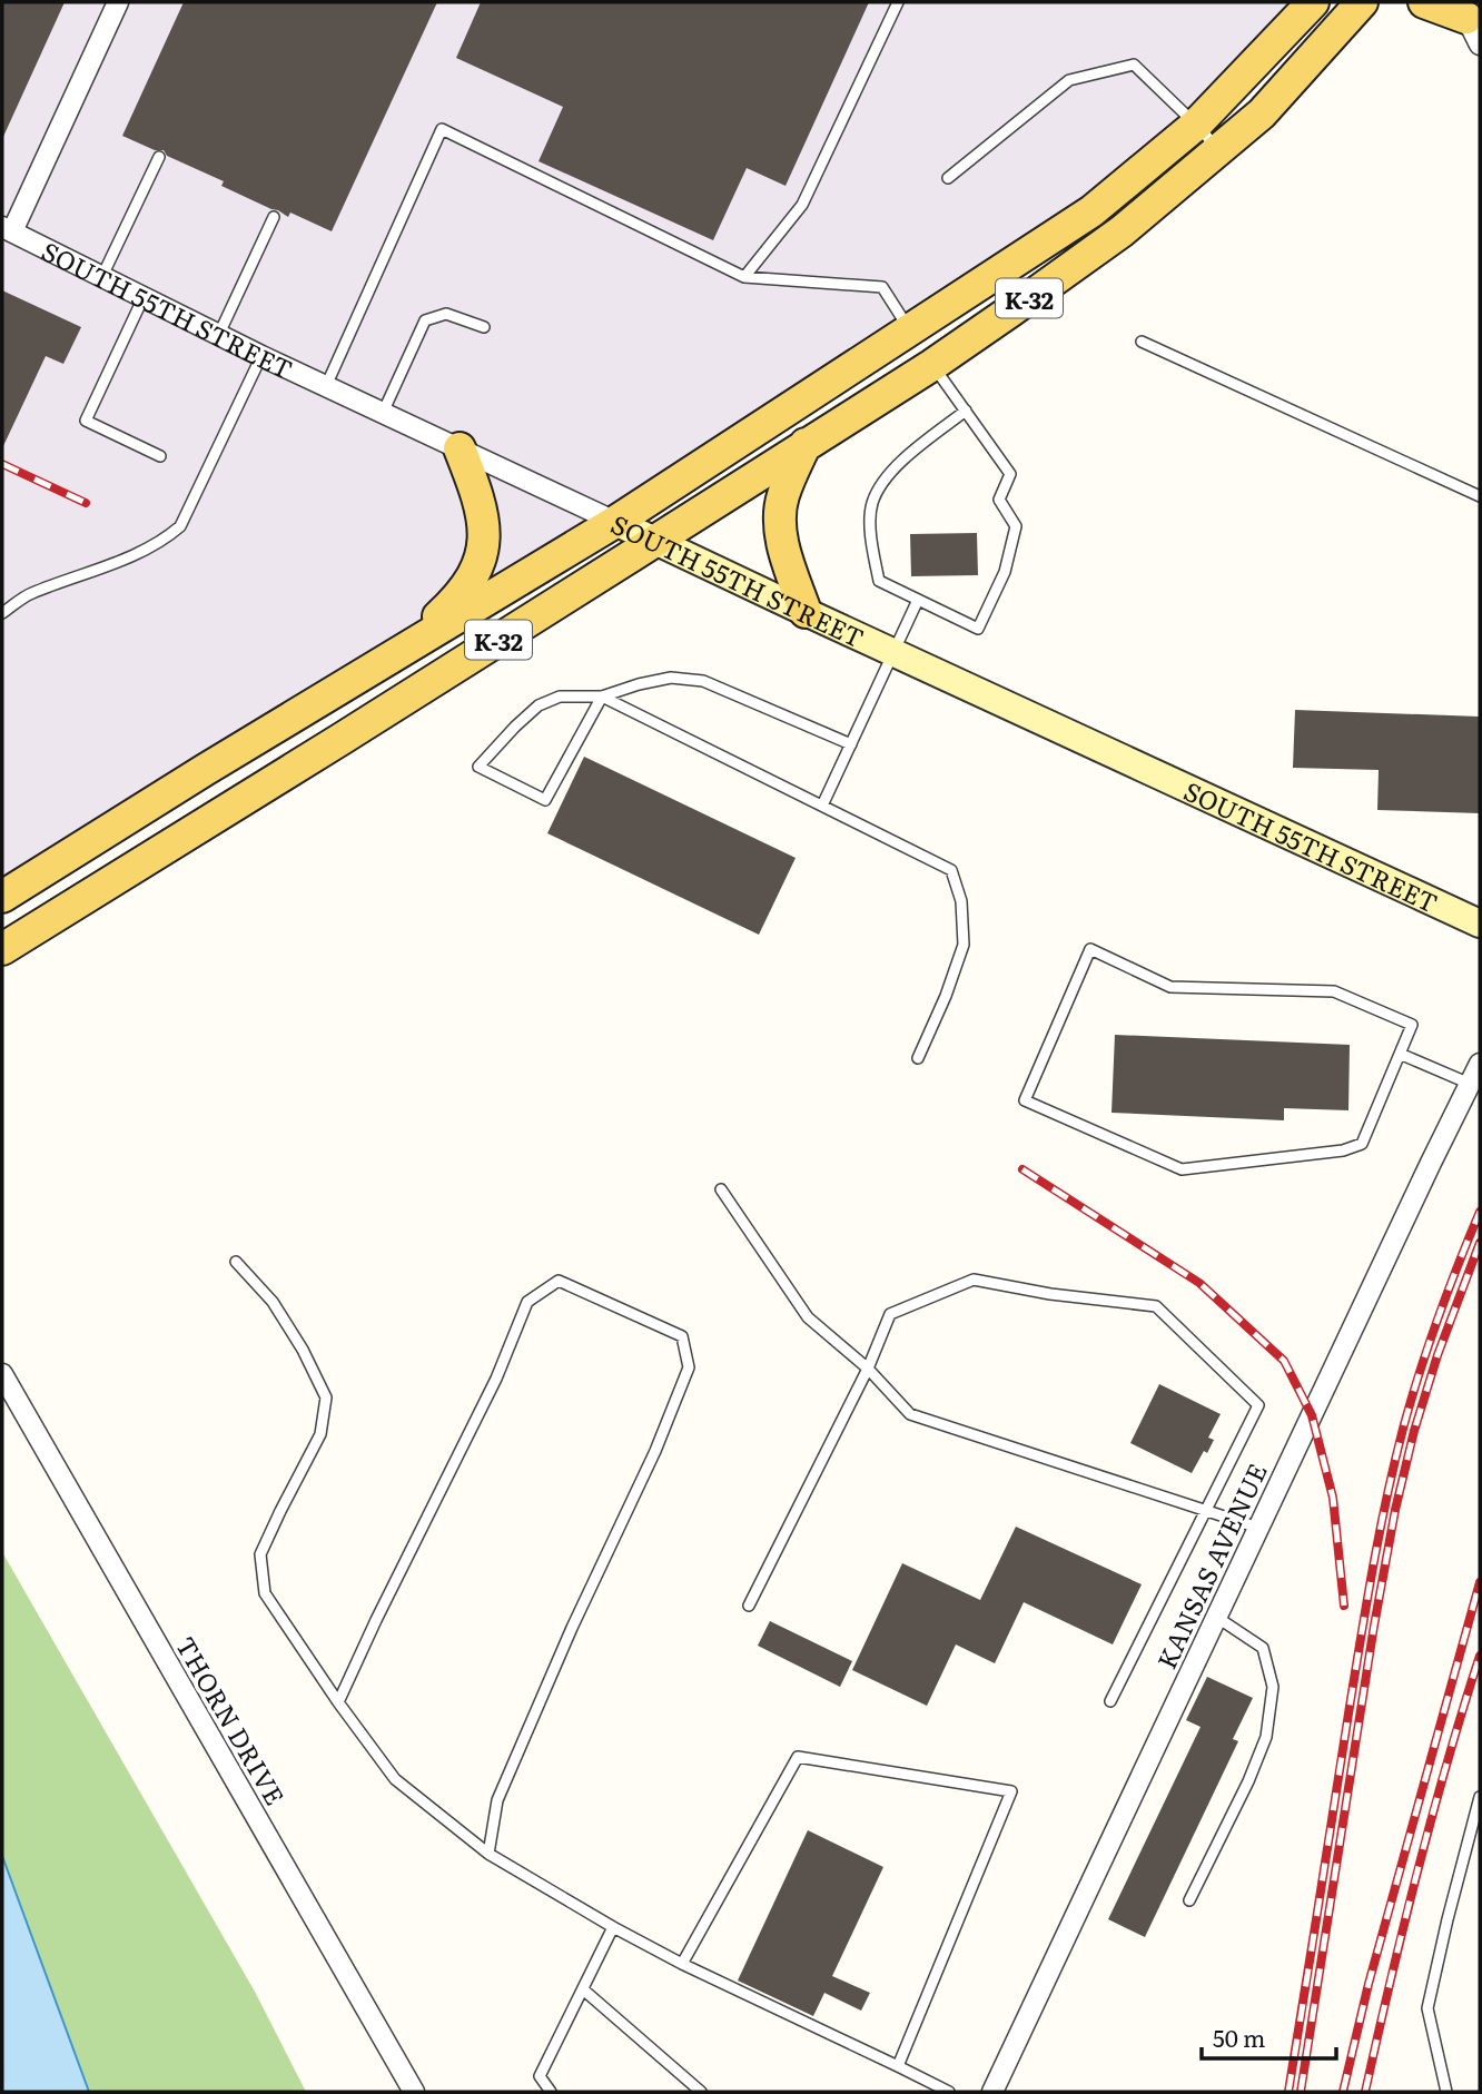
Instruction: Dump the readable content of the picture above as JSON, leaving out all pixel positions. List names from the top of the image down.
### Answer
{
  "streets": {
    "main road": ["K-32", "SOUTH 55TH STREET"],
    "street": ["KANSAS AVENUE", "THORN DRIVE"]
  },
  "crossings": [
    ["K-32", "SOUTH 55TH STREET"]
  ],
  "scale_bar": "50 m"
}
